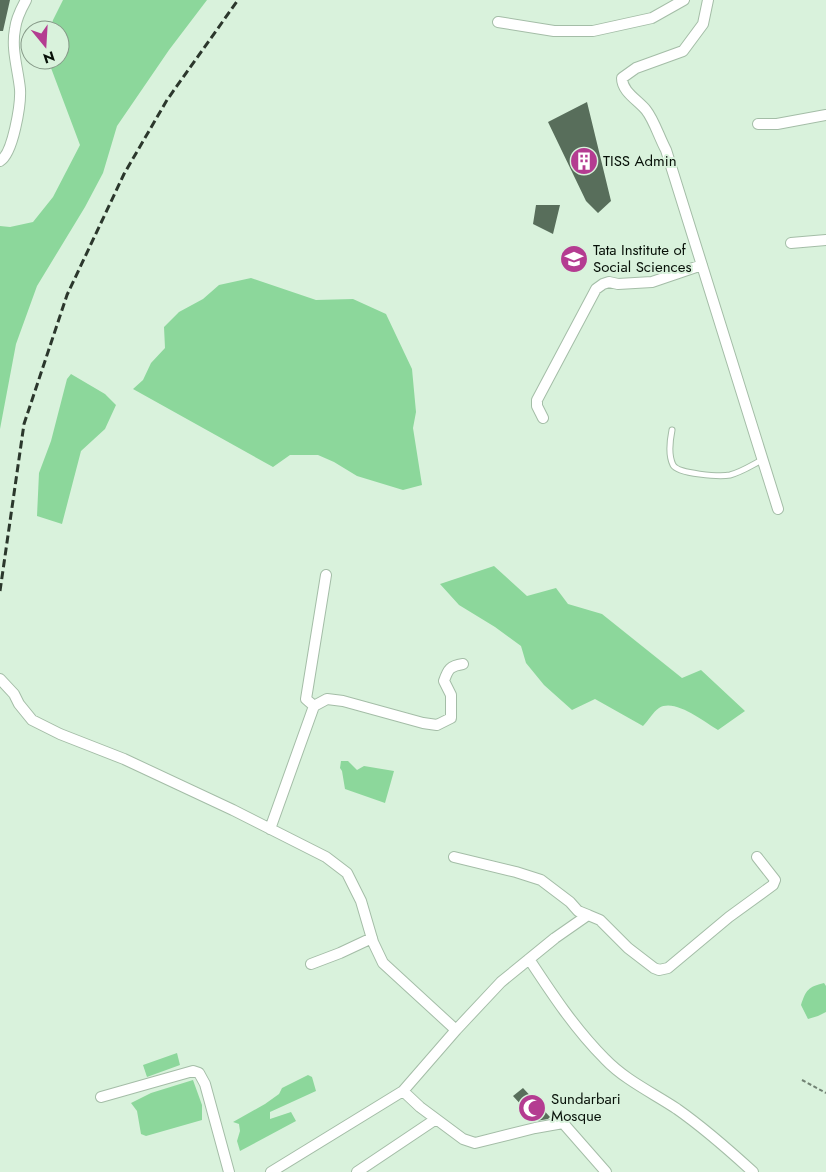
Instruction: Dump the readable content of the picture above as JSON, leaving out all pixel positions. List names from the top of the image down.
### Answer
{
  "places": {
    "building": ["TISS Admin"],
    "school or university": ["Tata Institute of Social Sciences"],
    "mosque": ["Sundarbari Mosque"]
  },
  "north": "bottom"
}
